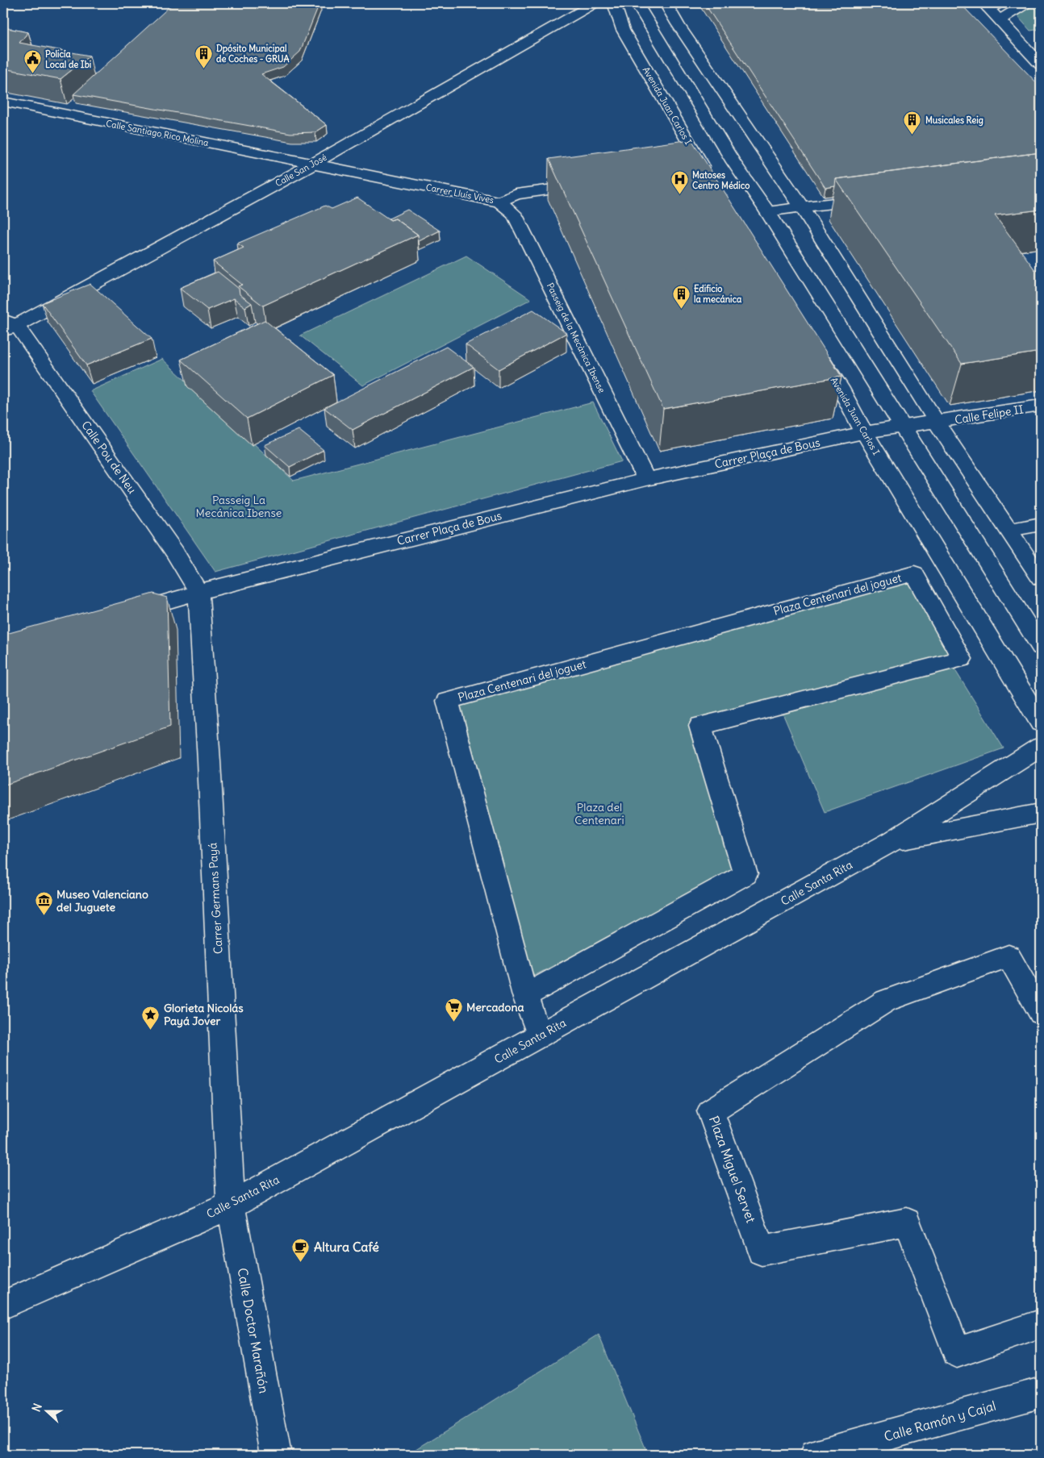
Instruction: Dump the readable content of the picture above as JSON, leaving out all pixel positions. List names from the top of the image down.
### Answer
{
  "streets": {
    "street": [
      "Avenida Juan Carlos I",
      "Calle Santiago Rico Molina",
      "Calle San José",
      "Carrer Lluís Vives",
      "Passeig de la Mecànica Ibense",
      "Calle Felipe II",
      "Carrer Plaça de Bous",
      "Calle Pou de Neu",
      "Plaza Centenari del joguet",
      "Calle Santa Rita",
      "Carrer Germans Payá",
      "Plaza Miguel Servet",
      "Calle Doctor Marañón",
      "Calle Ramón y Cajal"
    ]
  },
  "crossings": [
    ["Avenida Juan Carlos I", "Carrer Plaça de Bous"],
    ["Calle Santiago Rico Molina", "Calle San José"],
    ["Calle Santiago Rico Molina", "Carrer Lluís Vives"],
    ["Calle San José", "Carrer Lluís Vives"],
    ["Calle San José", "Calle Pou de Neu"],
    ["Carrer Lluís Vives", "Passeig de la Mecànica Ibense"],
    ["Passeig de la Mecànica Ibense", "Carrer Plaça de Bous"],
    ["Calle Felipe II", "Carrer Plaça de Bous"],
    ["Carrer Plaça de Bous", "Calle Pou de Neu"],
    ["Carrer Plaça de Bous", "Carrer Germans Payá"],
    ["Calle Pou de Neu", "Carrer Germans Payá"],
    ["Calle Santa Rita", "Carrer Germans Payá"],
    ["Calle Santa Rita", "Calle Doctor Marañón"],
    ["Carrer Germans Payá", "Calle Doctor Marañón"]
  ],
  "parks": ["Passeig La Mecánica Ibense", "Plaza del Centenari"],
  "places": {
    "building": ["Dpósito Municipal de Coches - GRUA", "Musicales Reig", "Edificio la mecánica"],
    "public building": ["Policía Local de Ibi"],
    "hospital": ["Matoses Centro Médico"],
    "museum": ["Museo Valenciano del Juguete"],
    "supermarket": ["Mercadona"],
    "place": ["Glorieta Nicolás Payá Jover"],
    "cafe": ["Altura Café"]
  },
  "north": "left"
}
